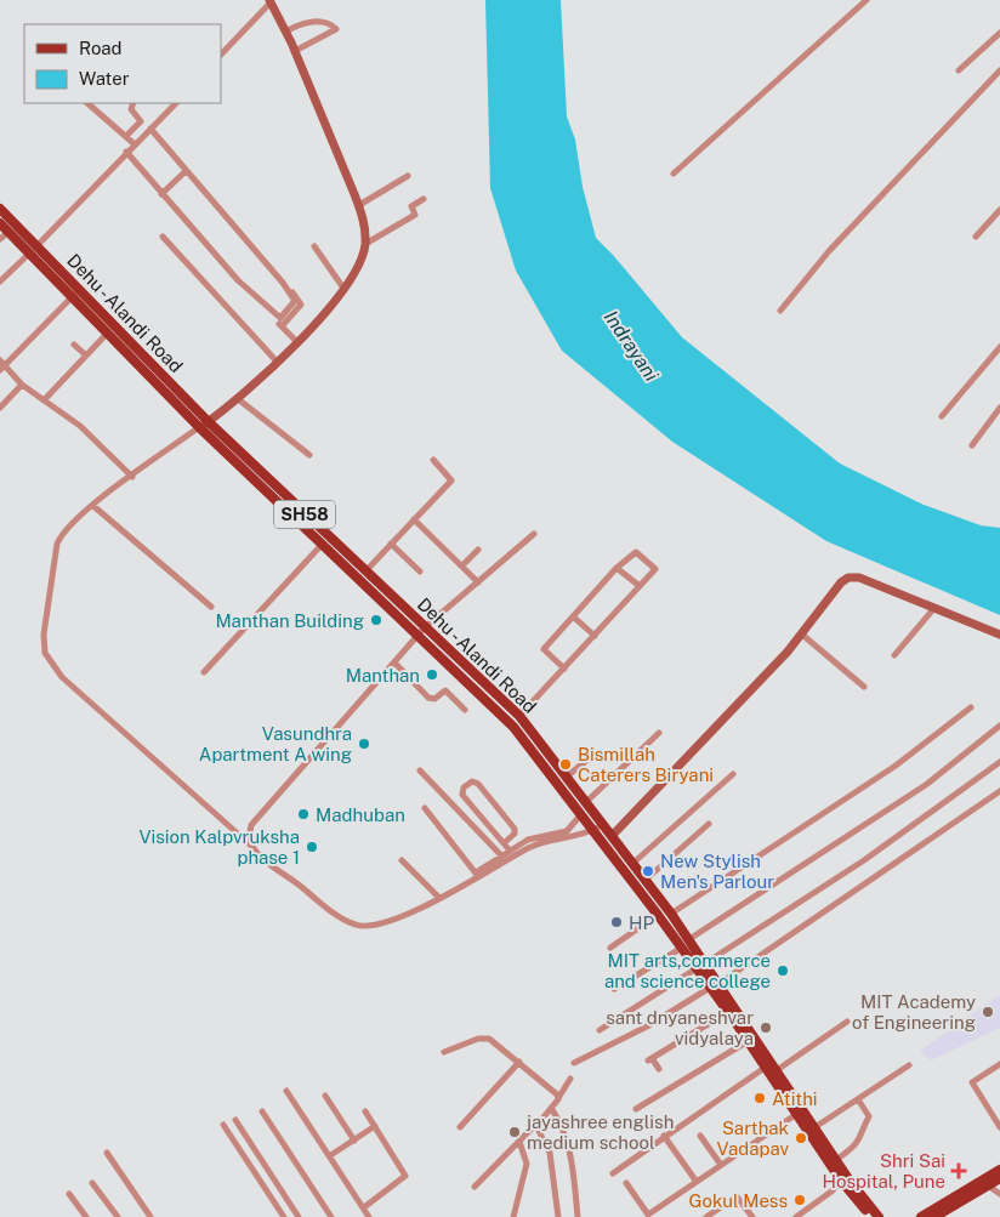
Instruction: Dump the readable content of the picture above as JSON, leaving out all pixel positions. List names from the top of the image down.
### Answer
{
  "streets": {
    "main road": ["Dehu - Alandi Road", "SH58"]
  },
  "water": ["Indrayani"],
  "places": {
    "other": [
      "Manthan Building",
      "Manthan",
      "Vasundhra Apartment A wing",
      "Bismillah Caterers Biryani",
      "Madhuban",
      "Vision Kalpvruksha phase 1",
      "New Stylish Men's Parlour",
      "HP",
      "MIT arts,commerce and science college",
      "MIT Academy of Engineering",
      "sant dnyaneshvar vidyalaya",
      "Atithi",
      "jayashree english medium school",
      "Sarthak Vadapav",
      "Gokul Mess"
    ],
    "health": ["Shri Sai Hospital, Pune"]
  },
  "legend": ["Road", "Water"]
}
